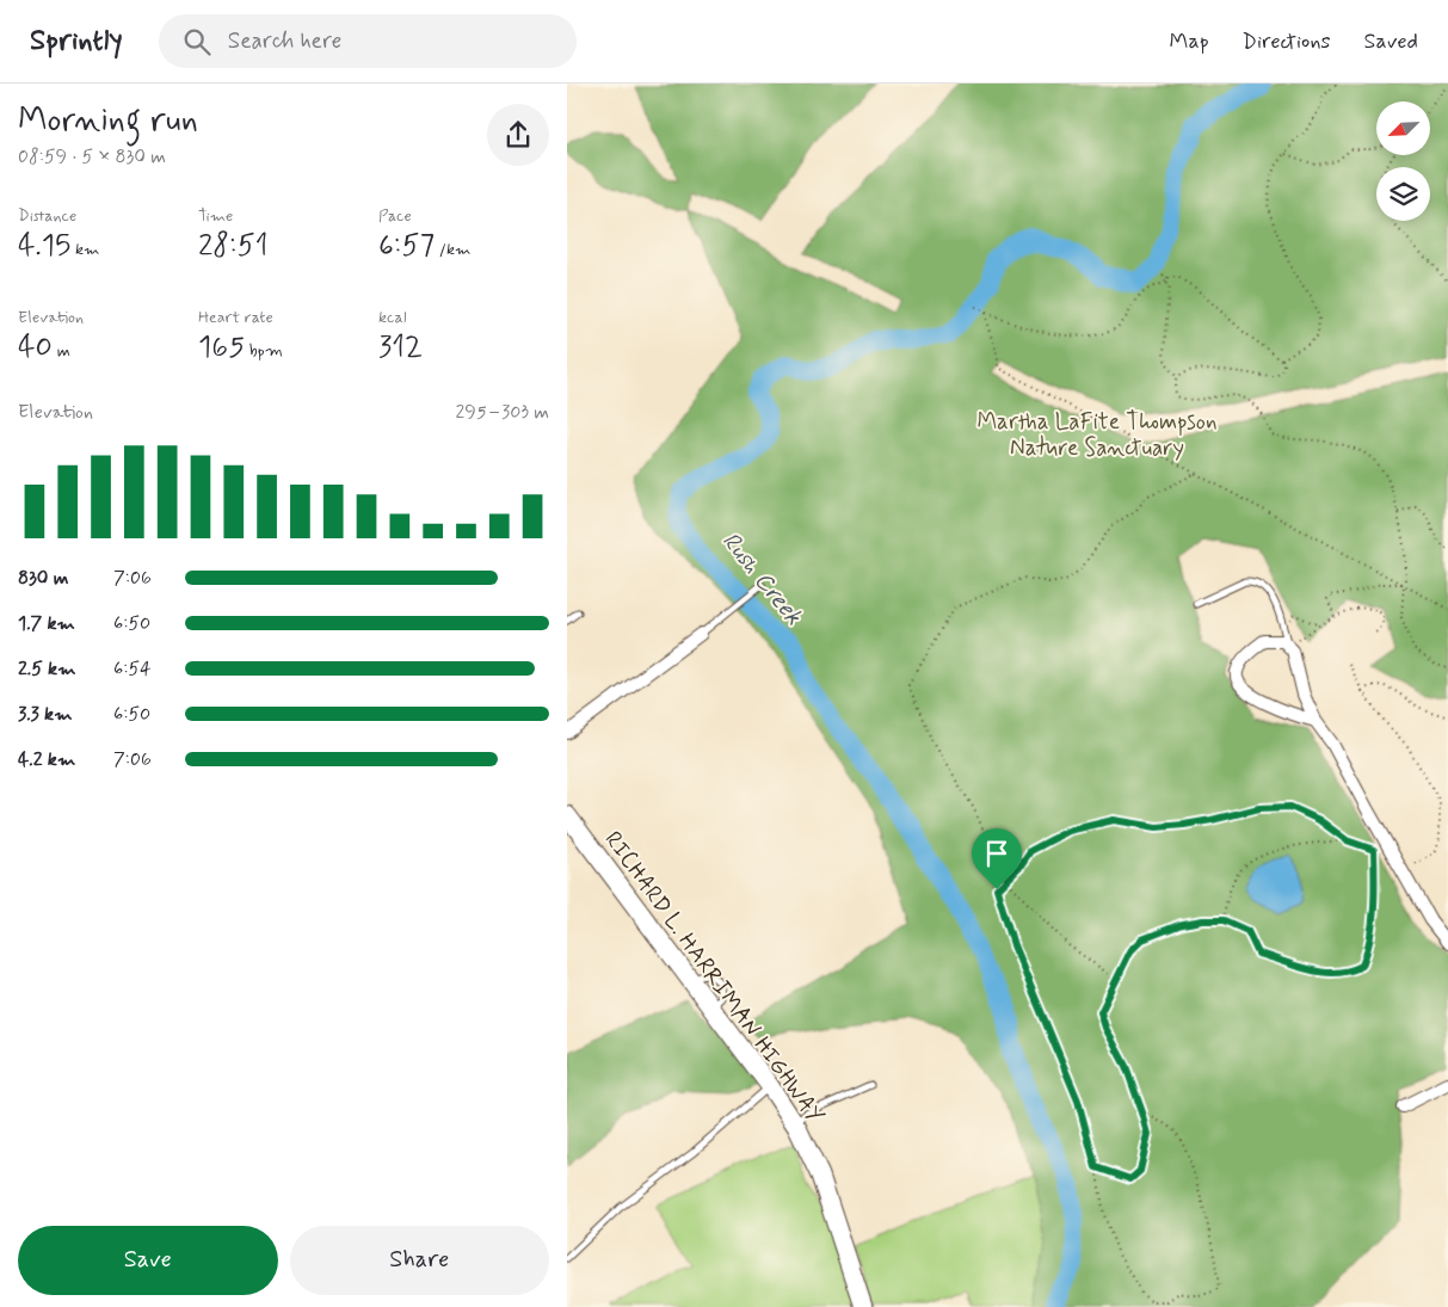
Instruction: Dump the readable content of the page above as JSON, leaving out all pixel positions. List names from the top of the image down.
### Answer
{
  "streets": {
    "street": ["RICHARD L. HARRIMAN HIGHWAY"]
  },
  "water": ["Rush Creek"],
  "parks": ["Martha LaFite Thompson Nature Sanctuary"],
  "north": "bottom left",
  "page": {
    "header": "Sprintly",
    "search": "Search here",
    "nav": ["Map", "Directions", "Saved"],
    "heading": ["Morning run", "08:59 · 5 × 830 m"],
    "stats": [
      ["Distance", "4.15 km"],
      ["Time", "28:51"],
      ["Pace", "6:57 /km"],
      ["Elevation", "40 m"],
      ["Heart rate", "165 bpm"],
      ["kcal", "312"]
    ],
    "chart": ["Elevation", "295–303 m"],
    "list": [
      {
        "name": "830 m",
        "note": "7:06"
      },
      {
        "name": "1.7 km",
        "note": "6:50"
      },
      {
        "name": "2.5 km",
        "note": "6:54"
      },
      {
        "name": "3.3 km",
        "note": "6:50"
      },
      {
        "name": "4.2 km",
        "note": "7:06"
      }
    ],
    "buttons": ["Save", "Share"]
  }
}
